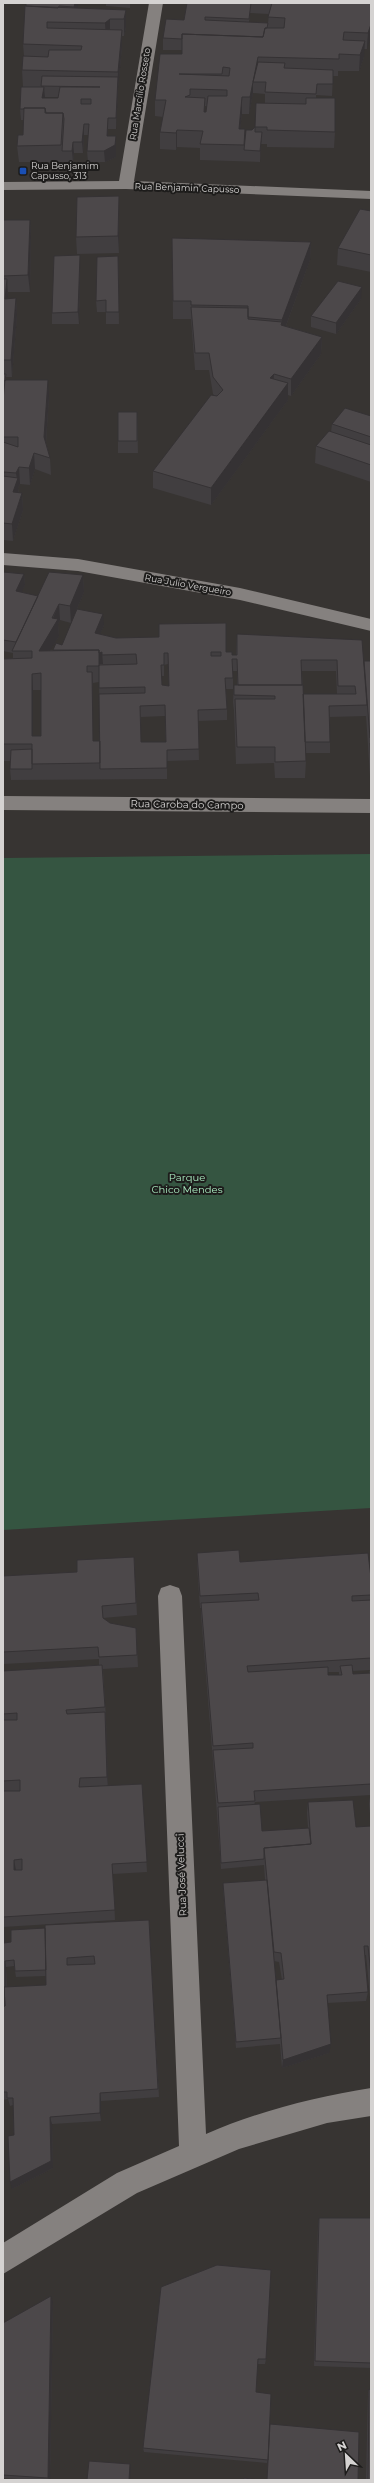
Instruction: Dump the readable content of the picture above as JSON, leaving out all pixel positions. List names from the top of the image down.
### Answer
{
  "streets": {
    "street": [
      "Rua Marcílio Rosseto",
      "Rua Benjamin Capusso",
      "Rua Julio Vergueiro",
      "Rua Caroba do Campo",
      "Rua José Velucci"
    ]
  },
  "crossings": [
    ["Rua Marcílio Rosseto", "Rua Benjamin Capusso"]
  ],
  "parks": ["Parque Chico Mendes"],
  "places": {
    "transit": ["Rua Benjamim Capusso, 313"]
  },
  "north": "top left"
}
